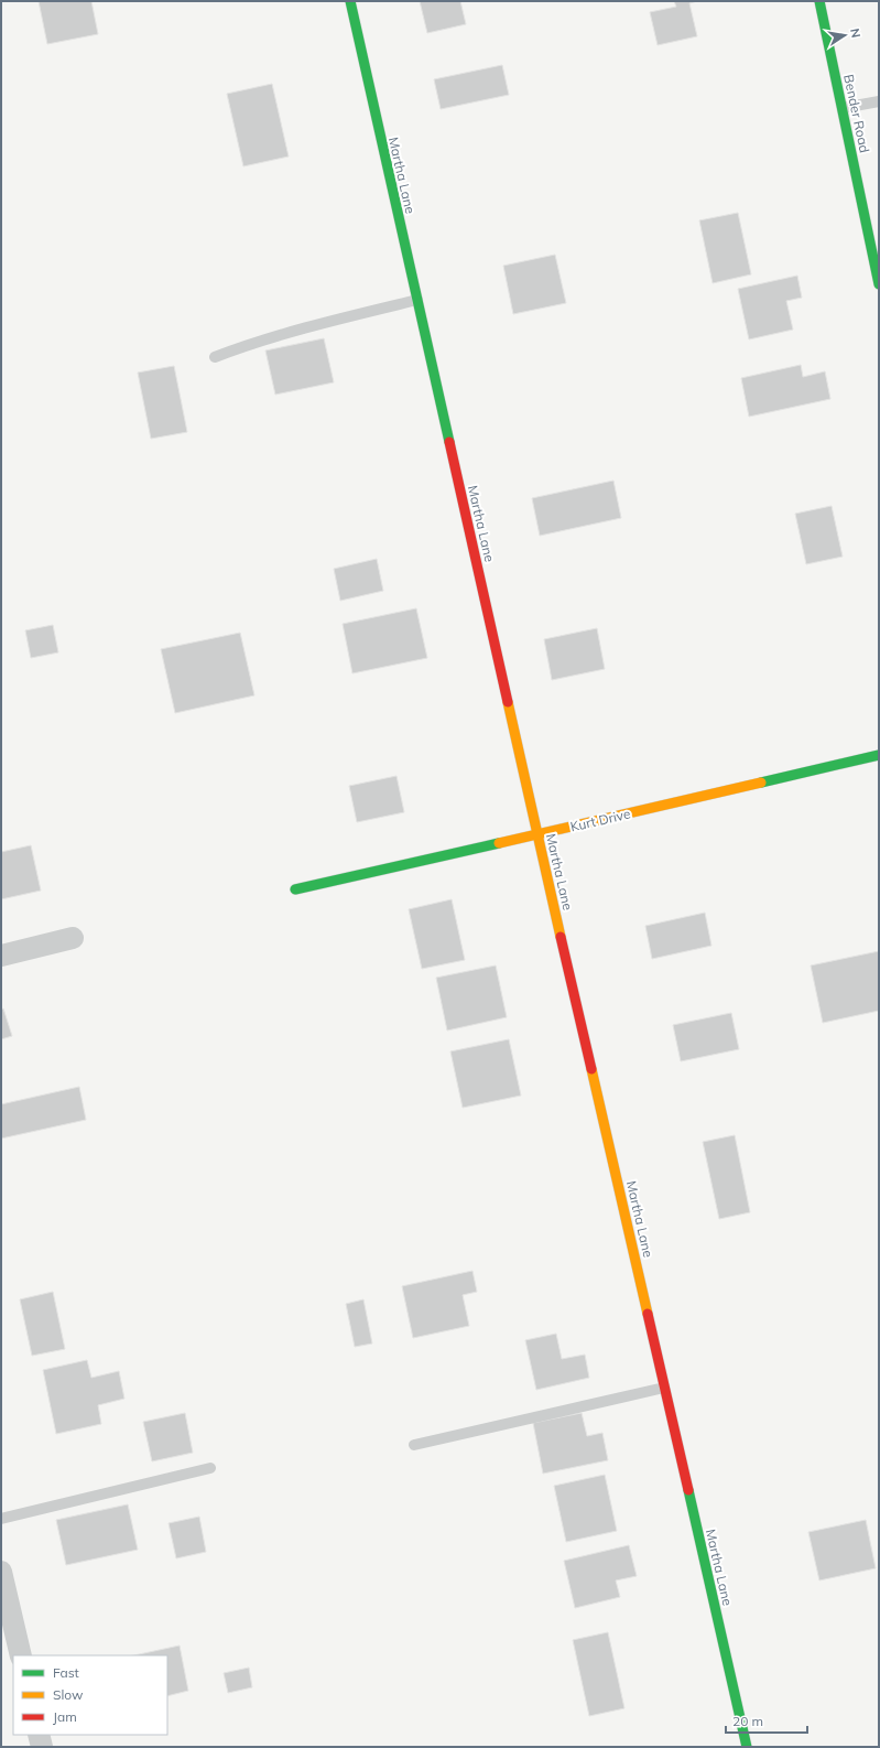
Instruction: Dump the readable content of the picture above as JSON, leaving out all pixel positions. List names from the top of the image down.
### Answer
{
  "streets": {
    "street": ["Bender Road", "Martha Lane", "Kurt Drive"]
  },
  "crossings": [
    ["Martha Lane", "Kurt Drive"]
  ],
  "legend": ["Fast", "Slow", "Jam"],
  "scale_bar": "20 m",
  "north": "right"
}
